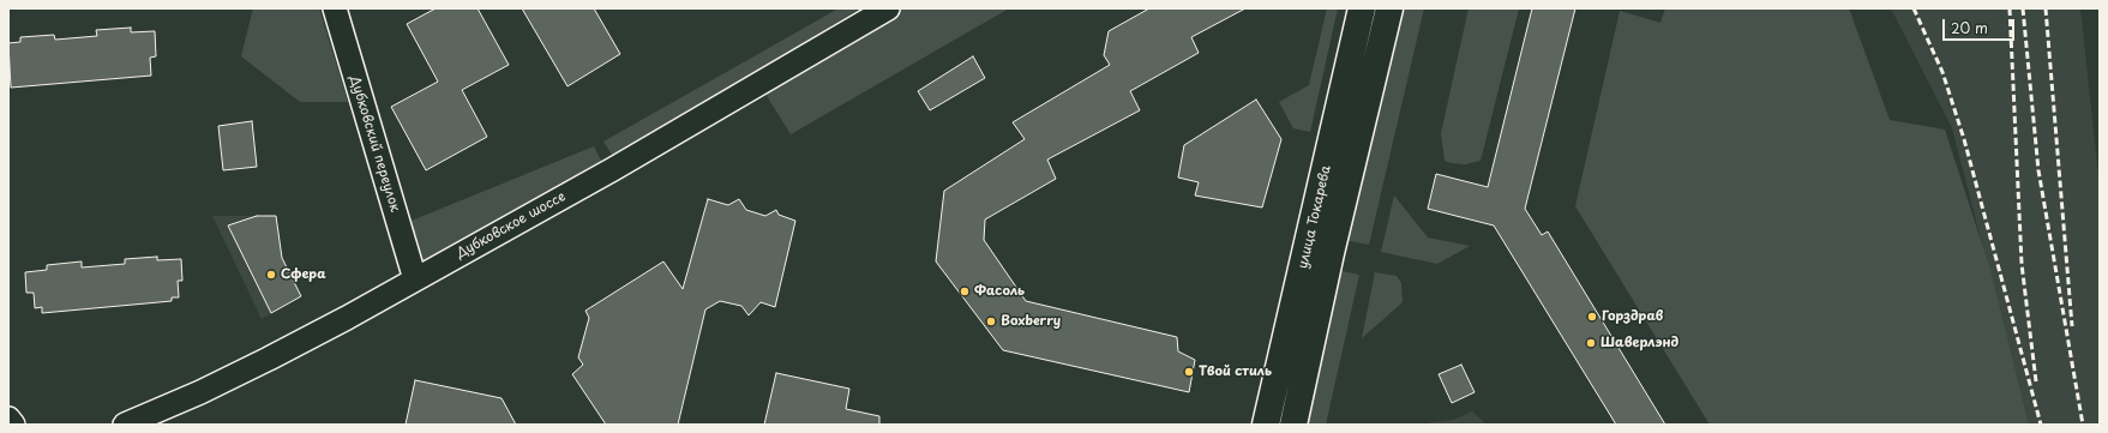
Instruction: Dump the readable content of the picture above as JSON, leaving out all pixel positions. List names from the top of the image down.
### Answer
{
  "streets": {
    "main road": ["улица Токарева"],
    "street": ["Дубковский переулок", "Дубковское шоссе"]
  },
  "crossings": [
    ["Дубковский переулок", "Дубковское шоссе"]
  ],
  "places": [
    "Сфера",
    "Фасоль",
    "Горздрав",
    "Boxberry",
    "Шаверлэнд",
    "Твой стиль"
  ],
  "scale_bar": "20 m"
}
